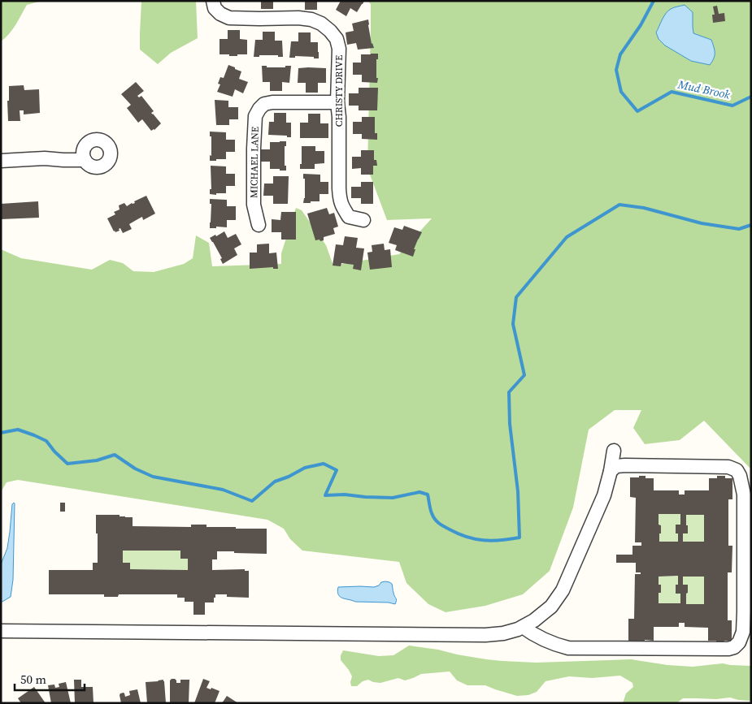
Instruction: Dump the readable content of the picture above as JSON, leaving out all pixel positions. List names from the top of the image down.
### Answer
{
  "streets": {
    "street": ["CHRISTY DRIVE", "MICHAEL LANE"]
  },
  "crossings": [
    ["CHRISTY DRIVE", "MICHAEL LANE"]
  ],
  "water": ["Mud Brook"],
  "scale_bar": "50 m"
}
